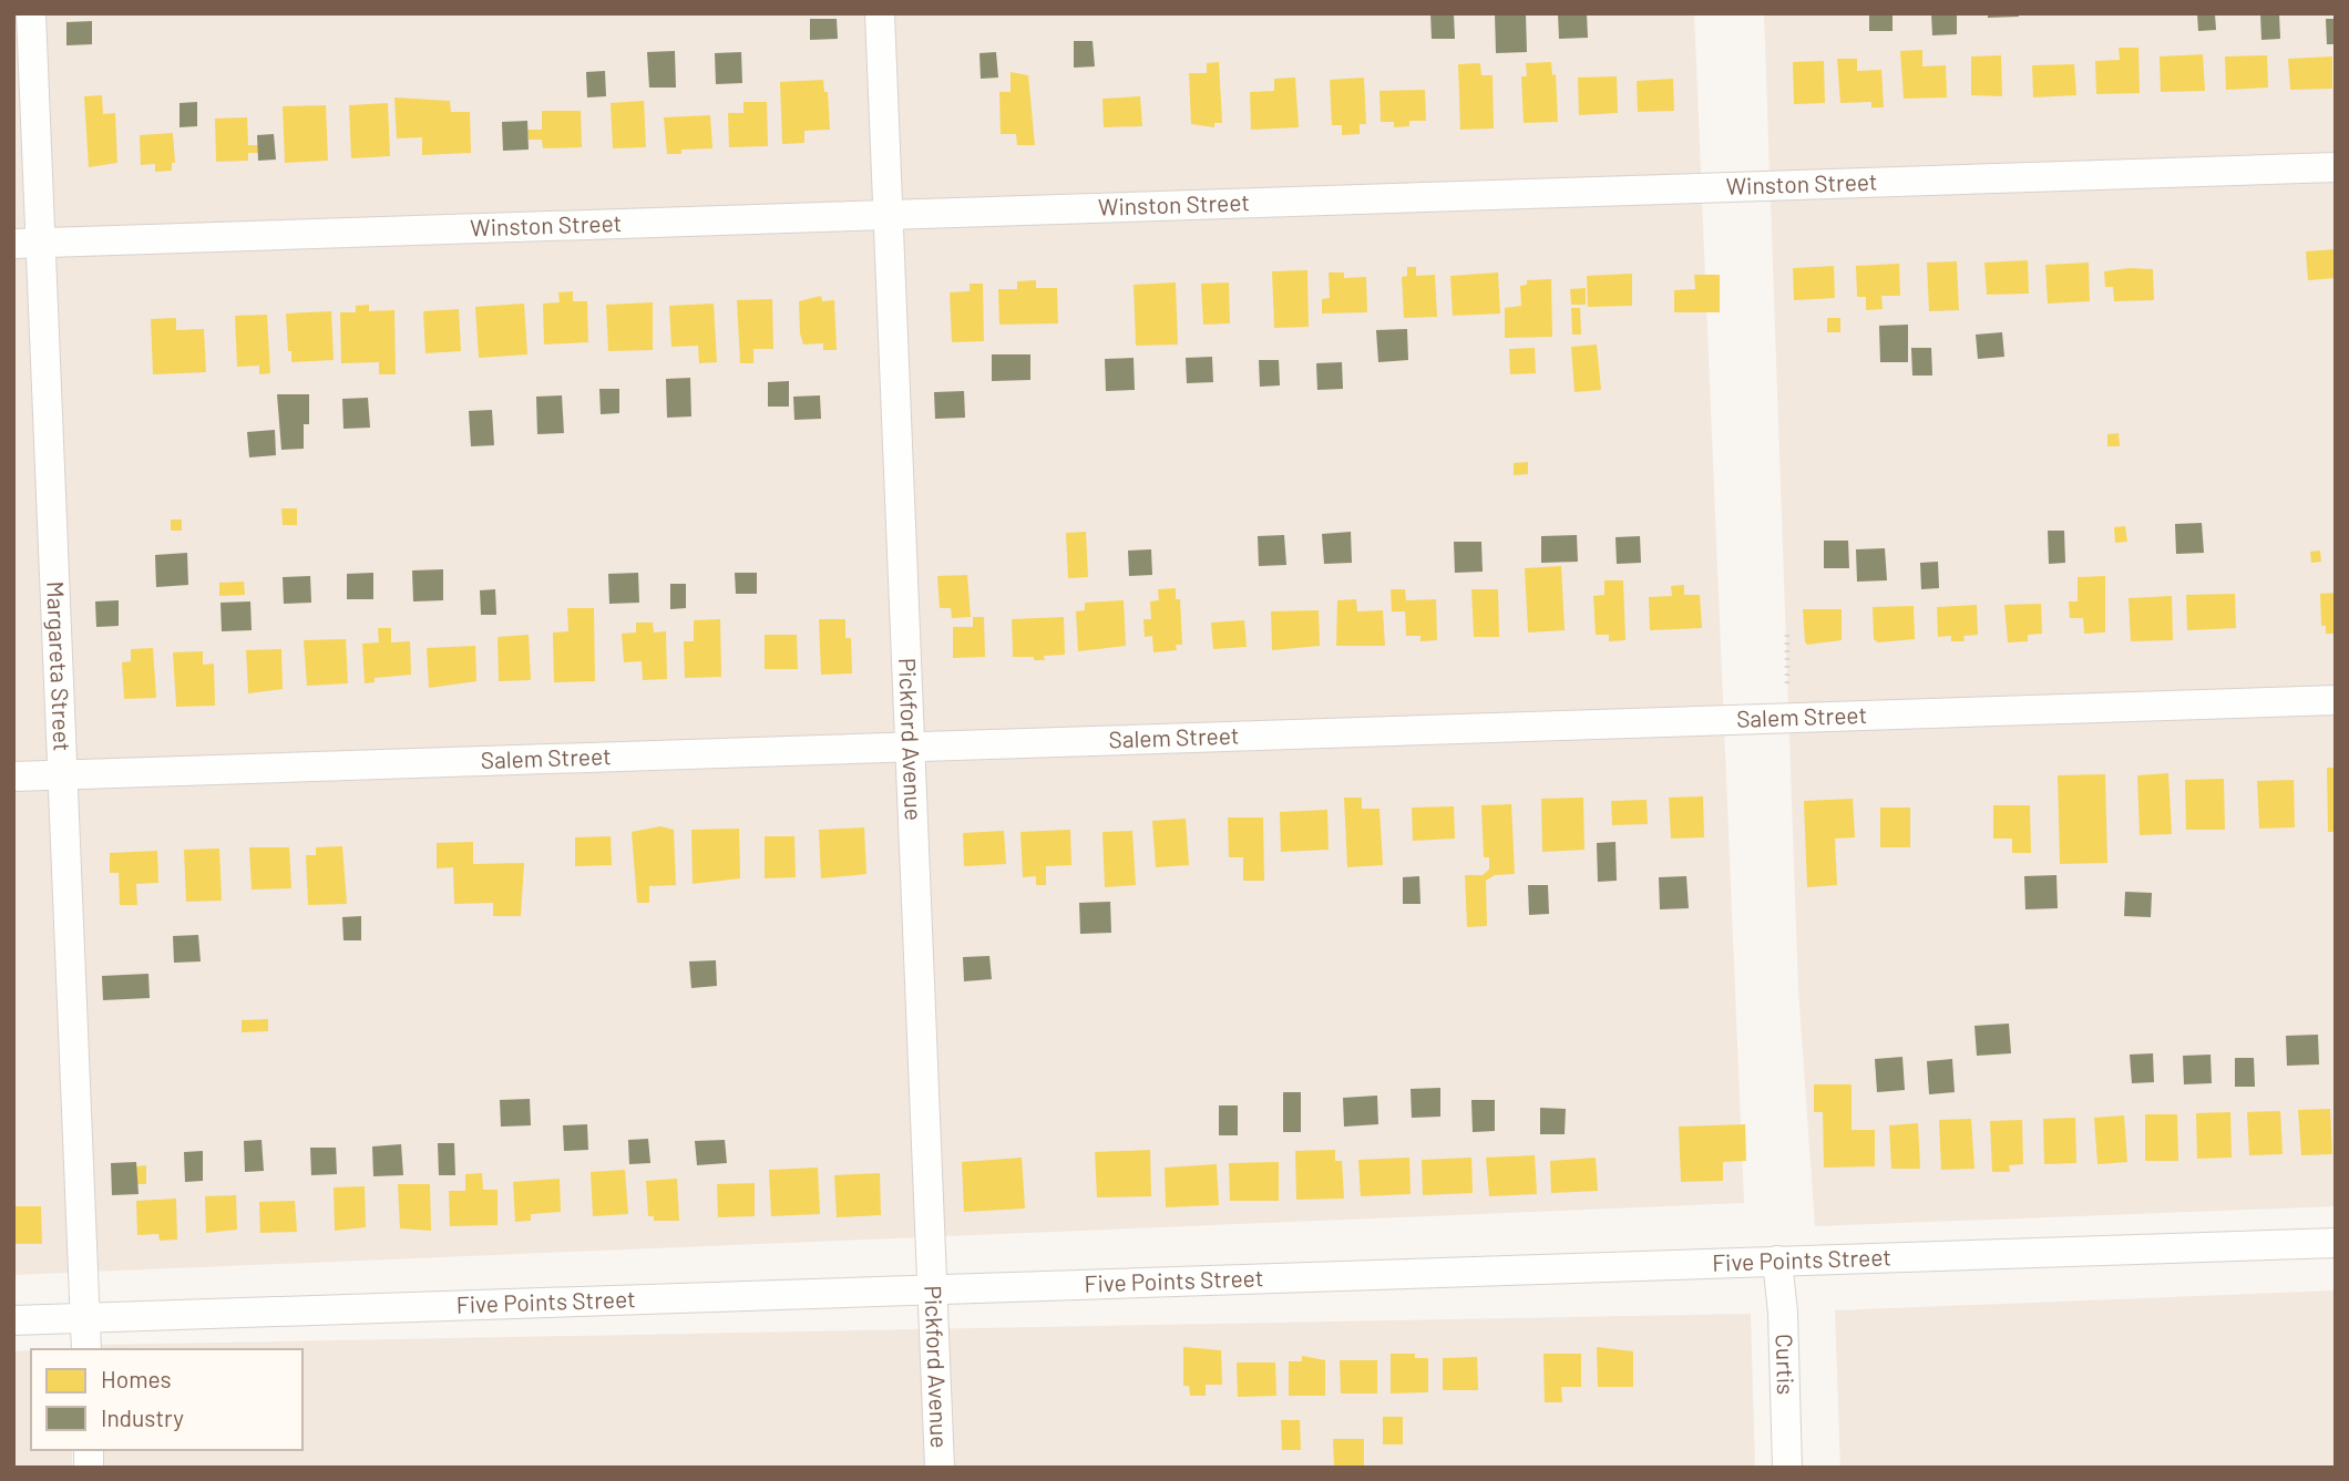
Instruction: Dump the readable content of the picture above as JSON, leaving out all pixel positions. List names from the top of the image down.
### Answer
{
  "streets": {
    "street": [
      "Winston Street",
      "Margareta Street",
      "Salem Street",
      "Pickford Avenue",
      "Five Points Street",
      "Curtis"
    ]
  },
  "crossings": [
    ["Winston Street", "Margareta Street"],
    ["Winston Street", "Pickford Avenue"],
    ["Margareta Street", "Salem Street"],
    ["Margareta Street", "Five Points Street"],
    ["Salem Street", "Pickford Avenue"],
    ["Pickford Avenue", "Five Points Street"],
    ["Five Points Street", "Curtis"]
  ],
  "legend": ["Homes", "Industry"]
}
